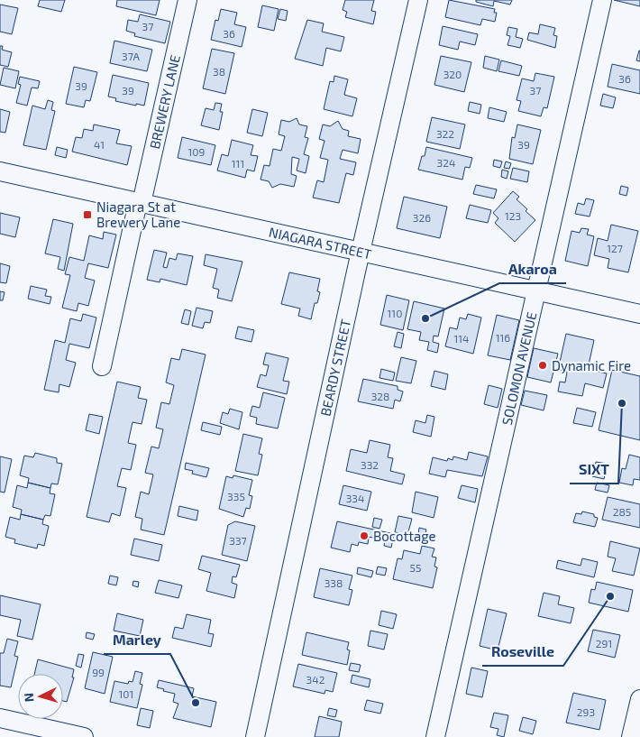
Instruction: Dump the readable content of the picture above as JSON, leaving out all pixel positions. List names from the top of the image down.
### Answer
{
  "streets": {
    "street": [
      "BREWERY LANE",
      "NIAGARA STREET",
      "BEARDY STREET",
      "SOLOMON AVENUE"
    ]
  },
  "crossings": [
    ["BREWERY LANE", "NIAGARA STREET"],
    ["NIAGARA STREET", "BEARDY STREET"],
    ["NIAGARA STREET", "SOLOMON AVENUE"]
  ],
  "places": {
    "transit": ["Niagara St at Brewery Lane"],
    "other": [
      "Akaroa",
      "Dynamic Fire",
      "SIXT",
      "Bocottage",
      "Roseville",
      "Marley"
    ]
  },
  "house_numbers": [
    "37",
    "36",
    "37A",
    "38",
    "320",
    "36",
    "39",
    "39",
    "37",
    "322",
    "41",
    "39",
    "109",
    "324",
    "111",
    "123",
    "326",
    "127",
    "110",
    "116",
    "114",
    "328",
    "332",
    "335",
    "334",
    "285",
    "337",
    "55",
    "338",
    "291",
    "99",
    "342",
    "101",
    "293"
  ],
  "north": "left"
}
